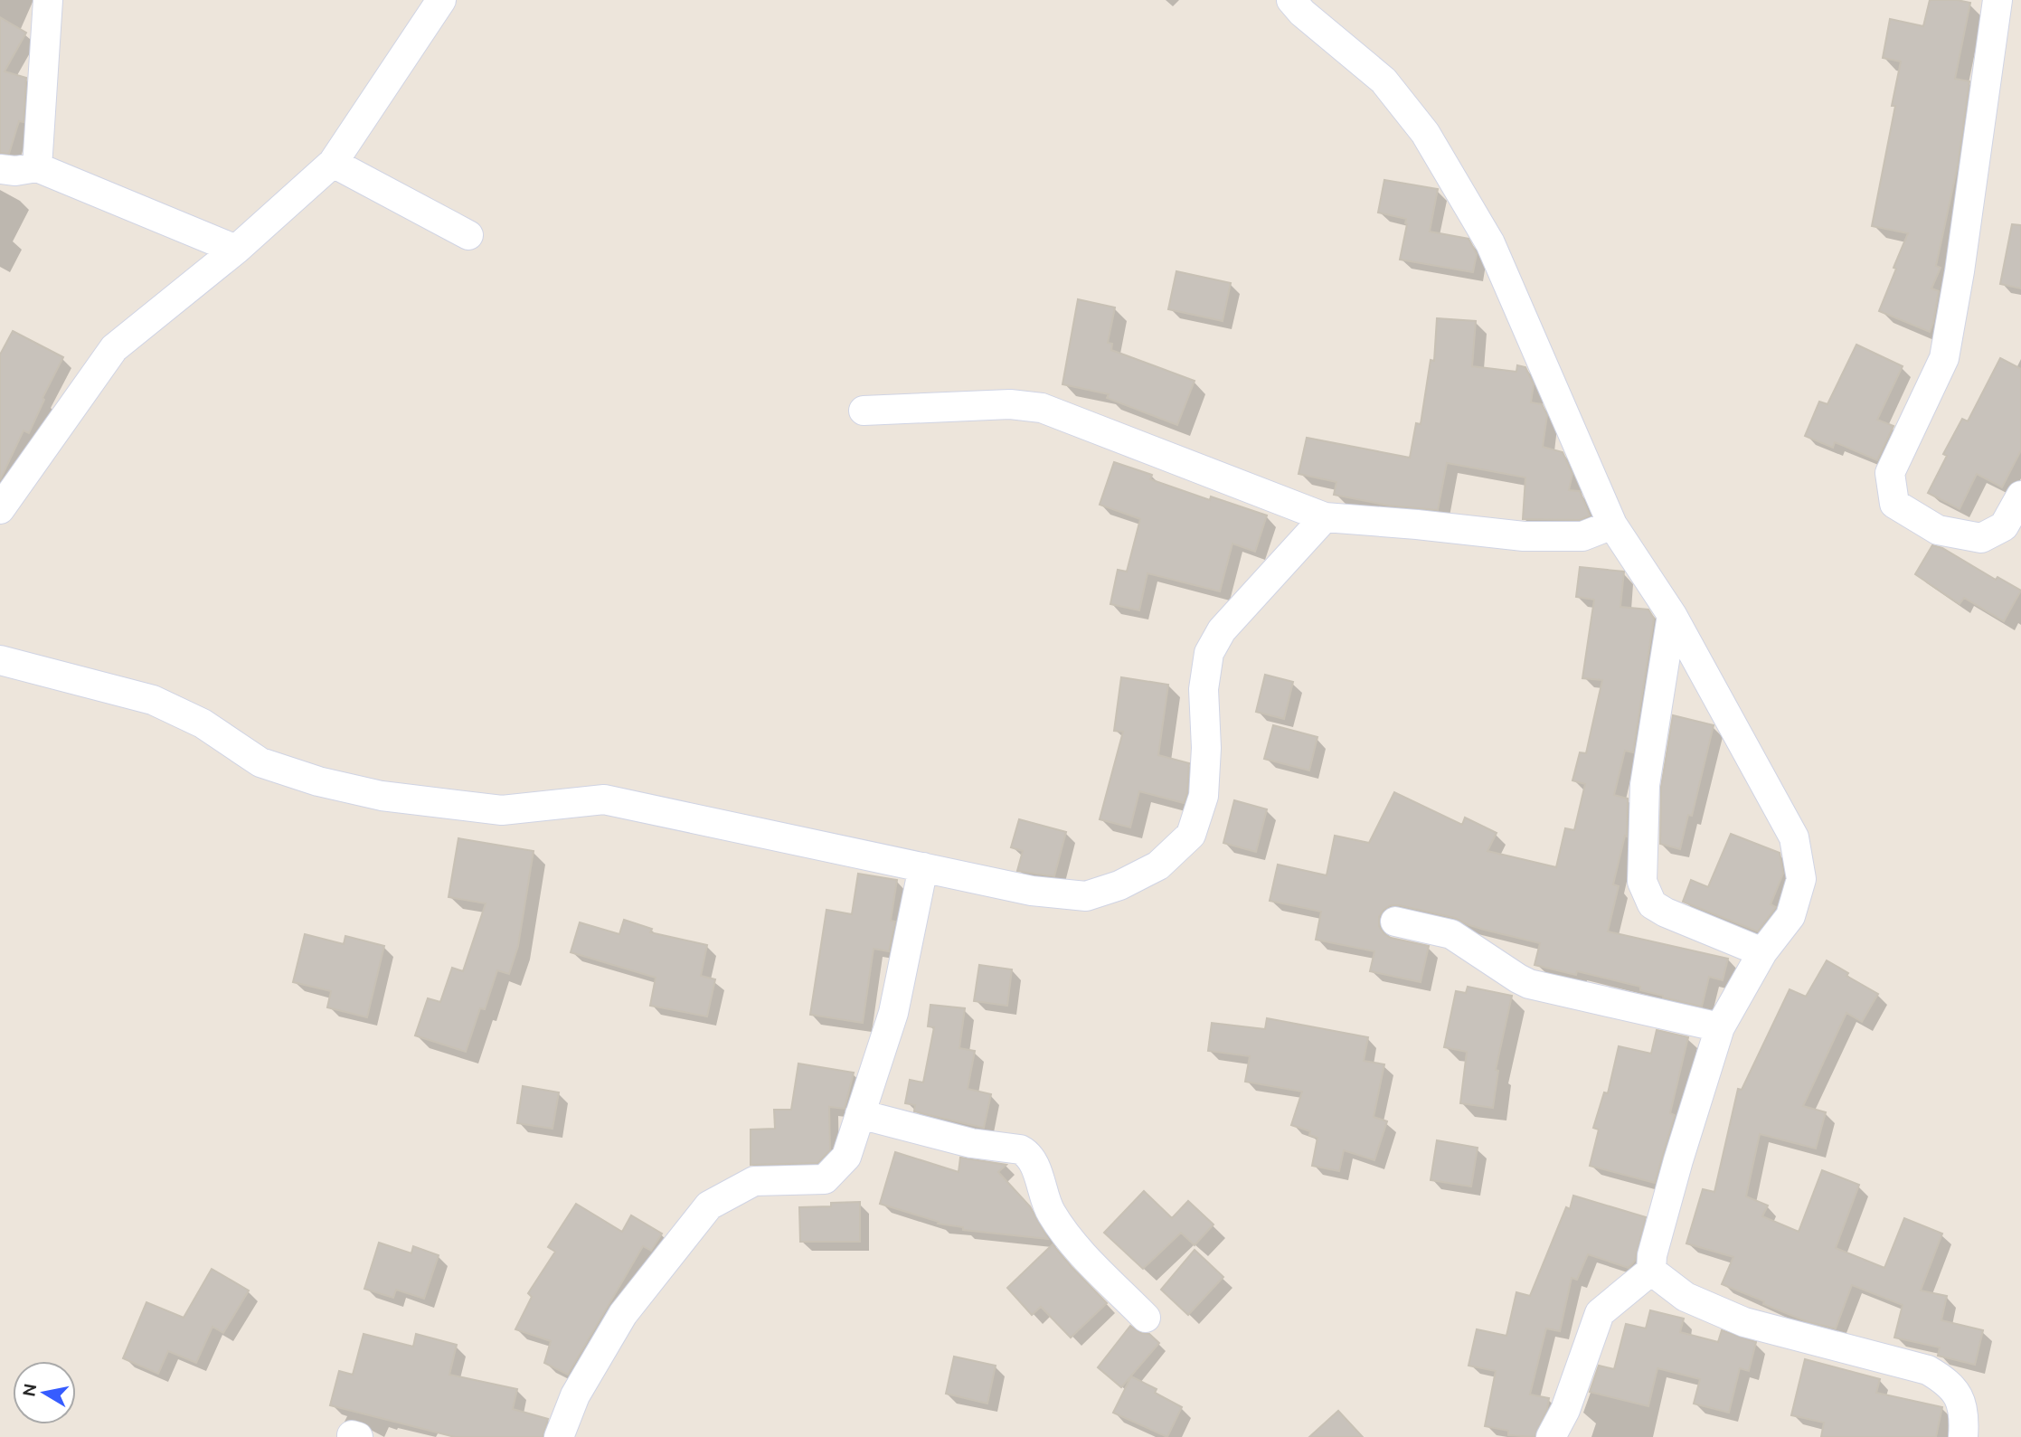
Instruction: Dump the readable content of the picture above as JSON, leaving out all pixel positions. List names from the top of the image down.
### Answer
{
  "north": "left"
}
